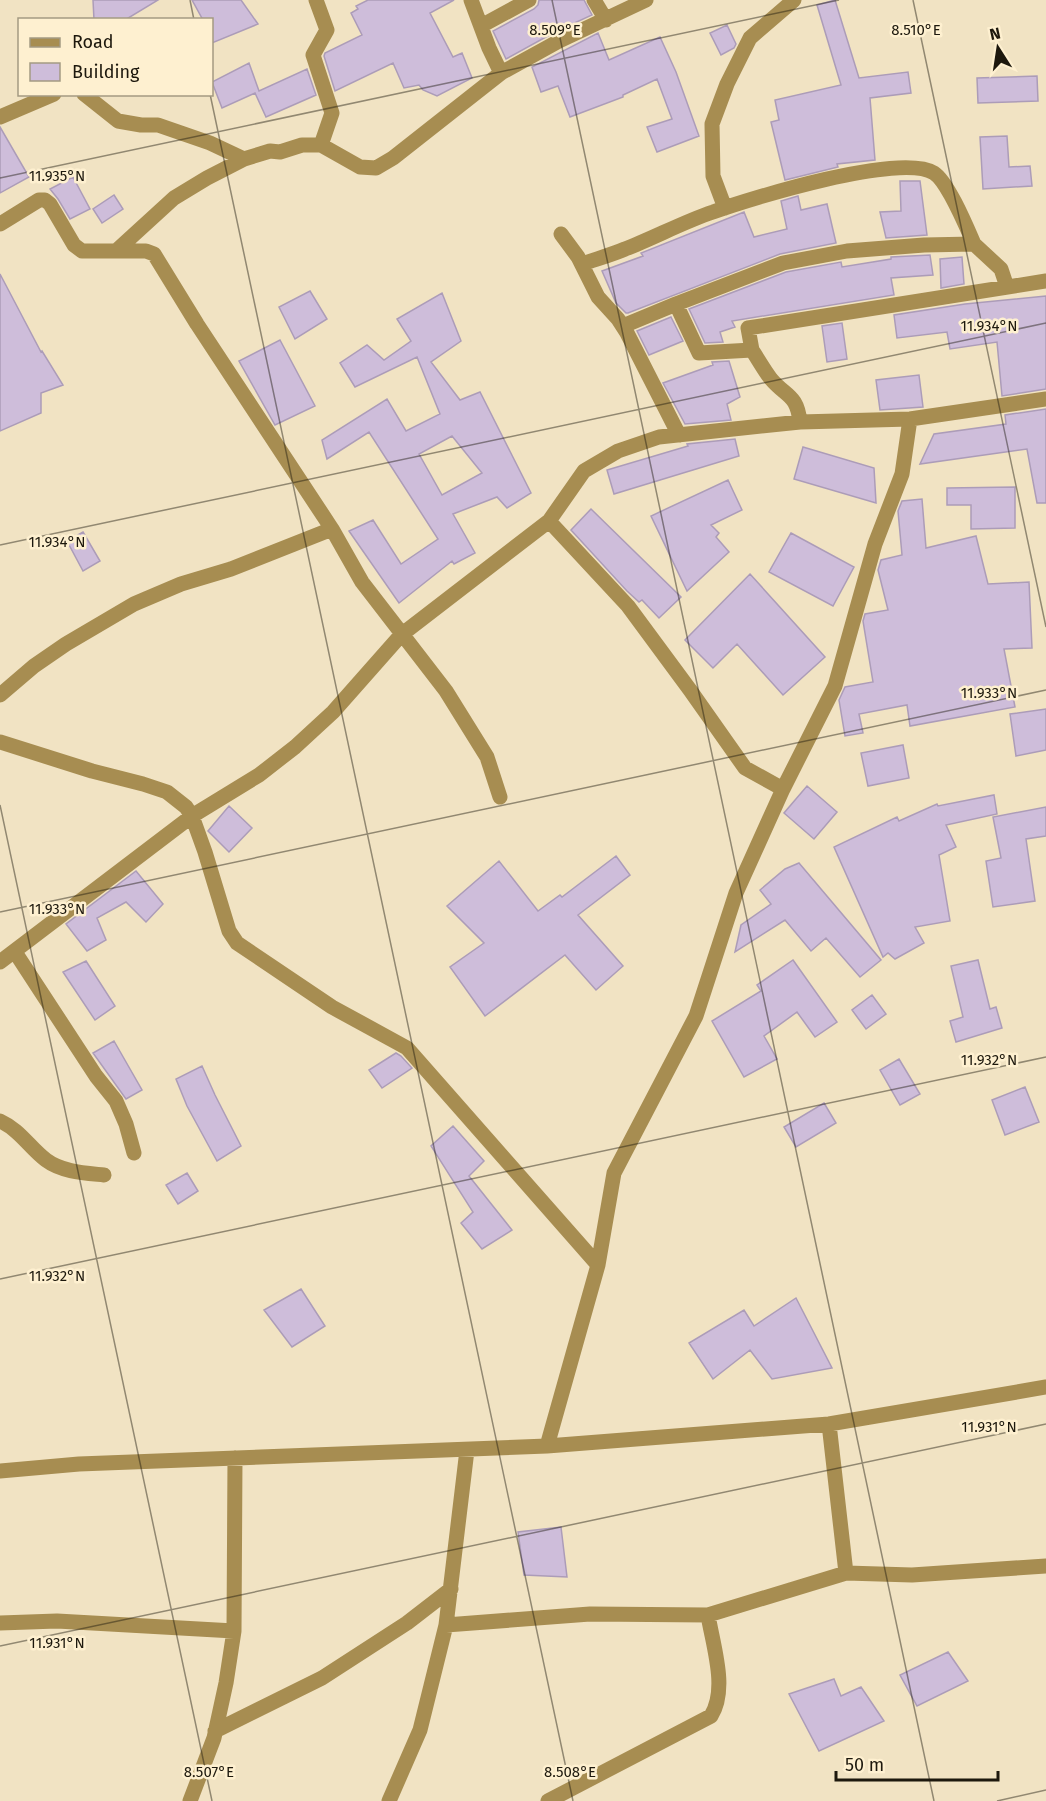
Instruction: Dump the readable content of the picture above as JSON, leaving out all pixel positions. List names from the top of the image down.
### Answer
{
  "legend": ["Road", "Building"],
  "scale_bar": "50 m",
  "north": "top",
  "coordinates": [
    "8.509°E",
    "8.510°E",
    "11.935°N",
    "11.934°N",
    "11.933°N",
    "11.932°N",
    "11.931°N",
    "8.507°E",
    "8.508°E"
  ]
}
